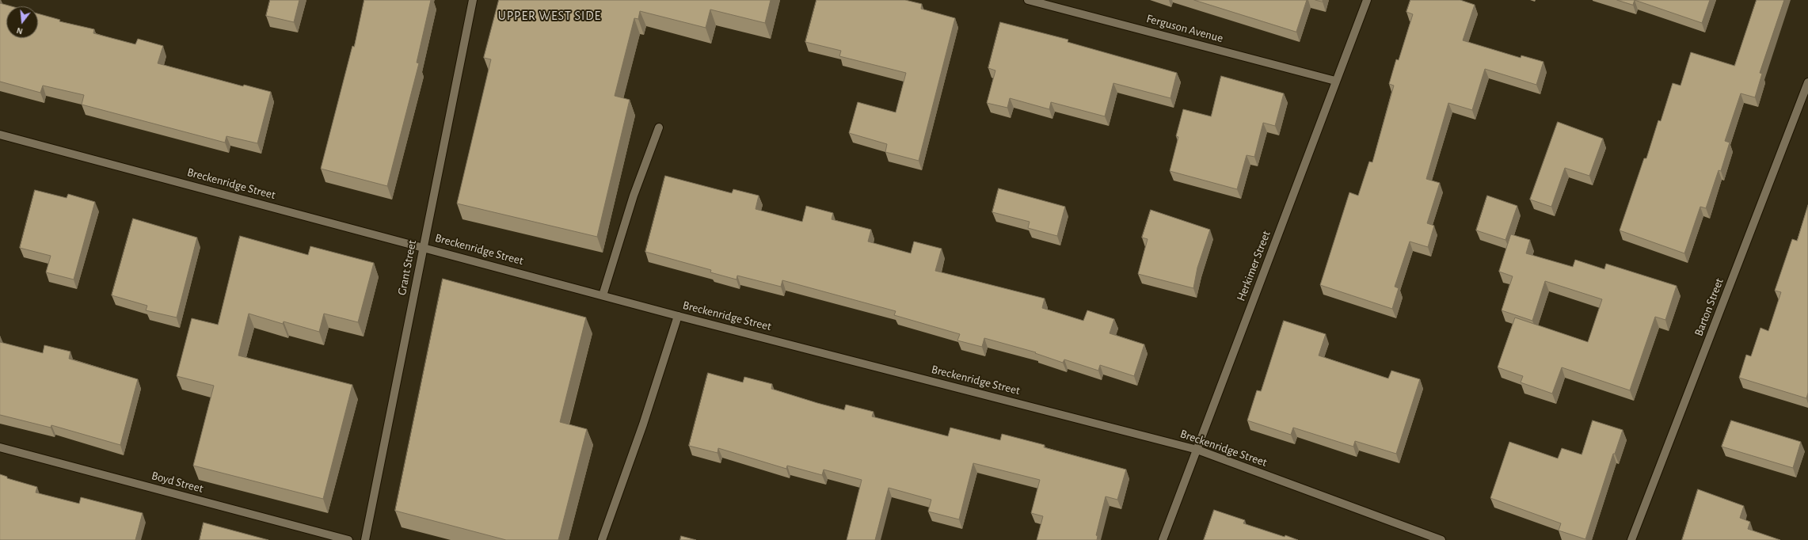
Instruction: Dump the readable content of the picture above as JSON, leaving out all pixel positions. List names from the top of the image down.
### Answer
{
  "streets": {
    "street": [
      "Ferguson Avenue",
      "Breckenridge Street",
      "Herkimer Street",
      "Grant Street",
      "Barton Street",
      "Boyd Street"
    ]
  },
  "crossings": [
    ["Ferguson Avenue", "Herkimer Street"],
    ["Breckenridge Street", "Herkimer Street"],
    ["Breckenridge Street", "Grant Street"]
  ],
  "districts": ["UPPER WEST SIDE"],
  "north": "bottom"
}
